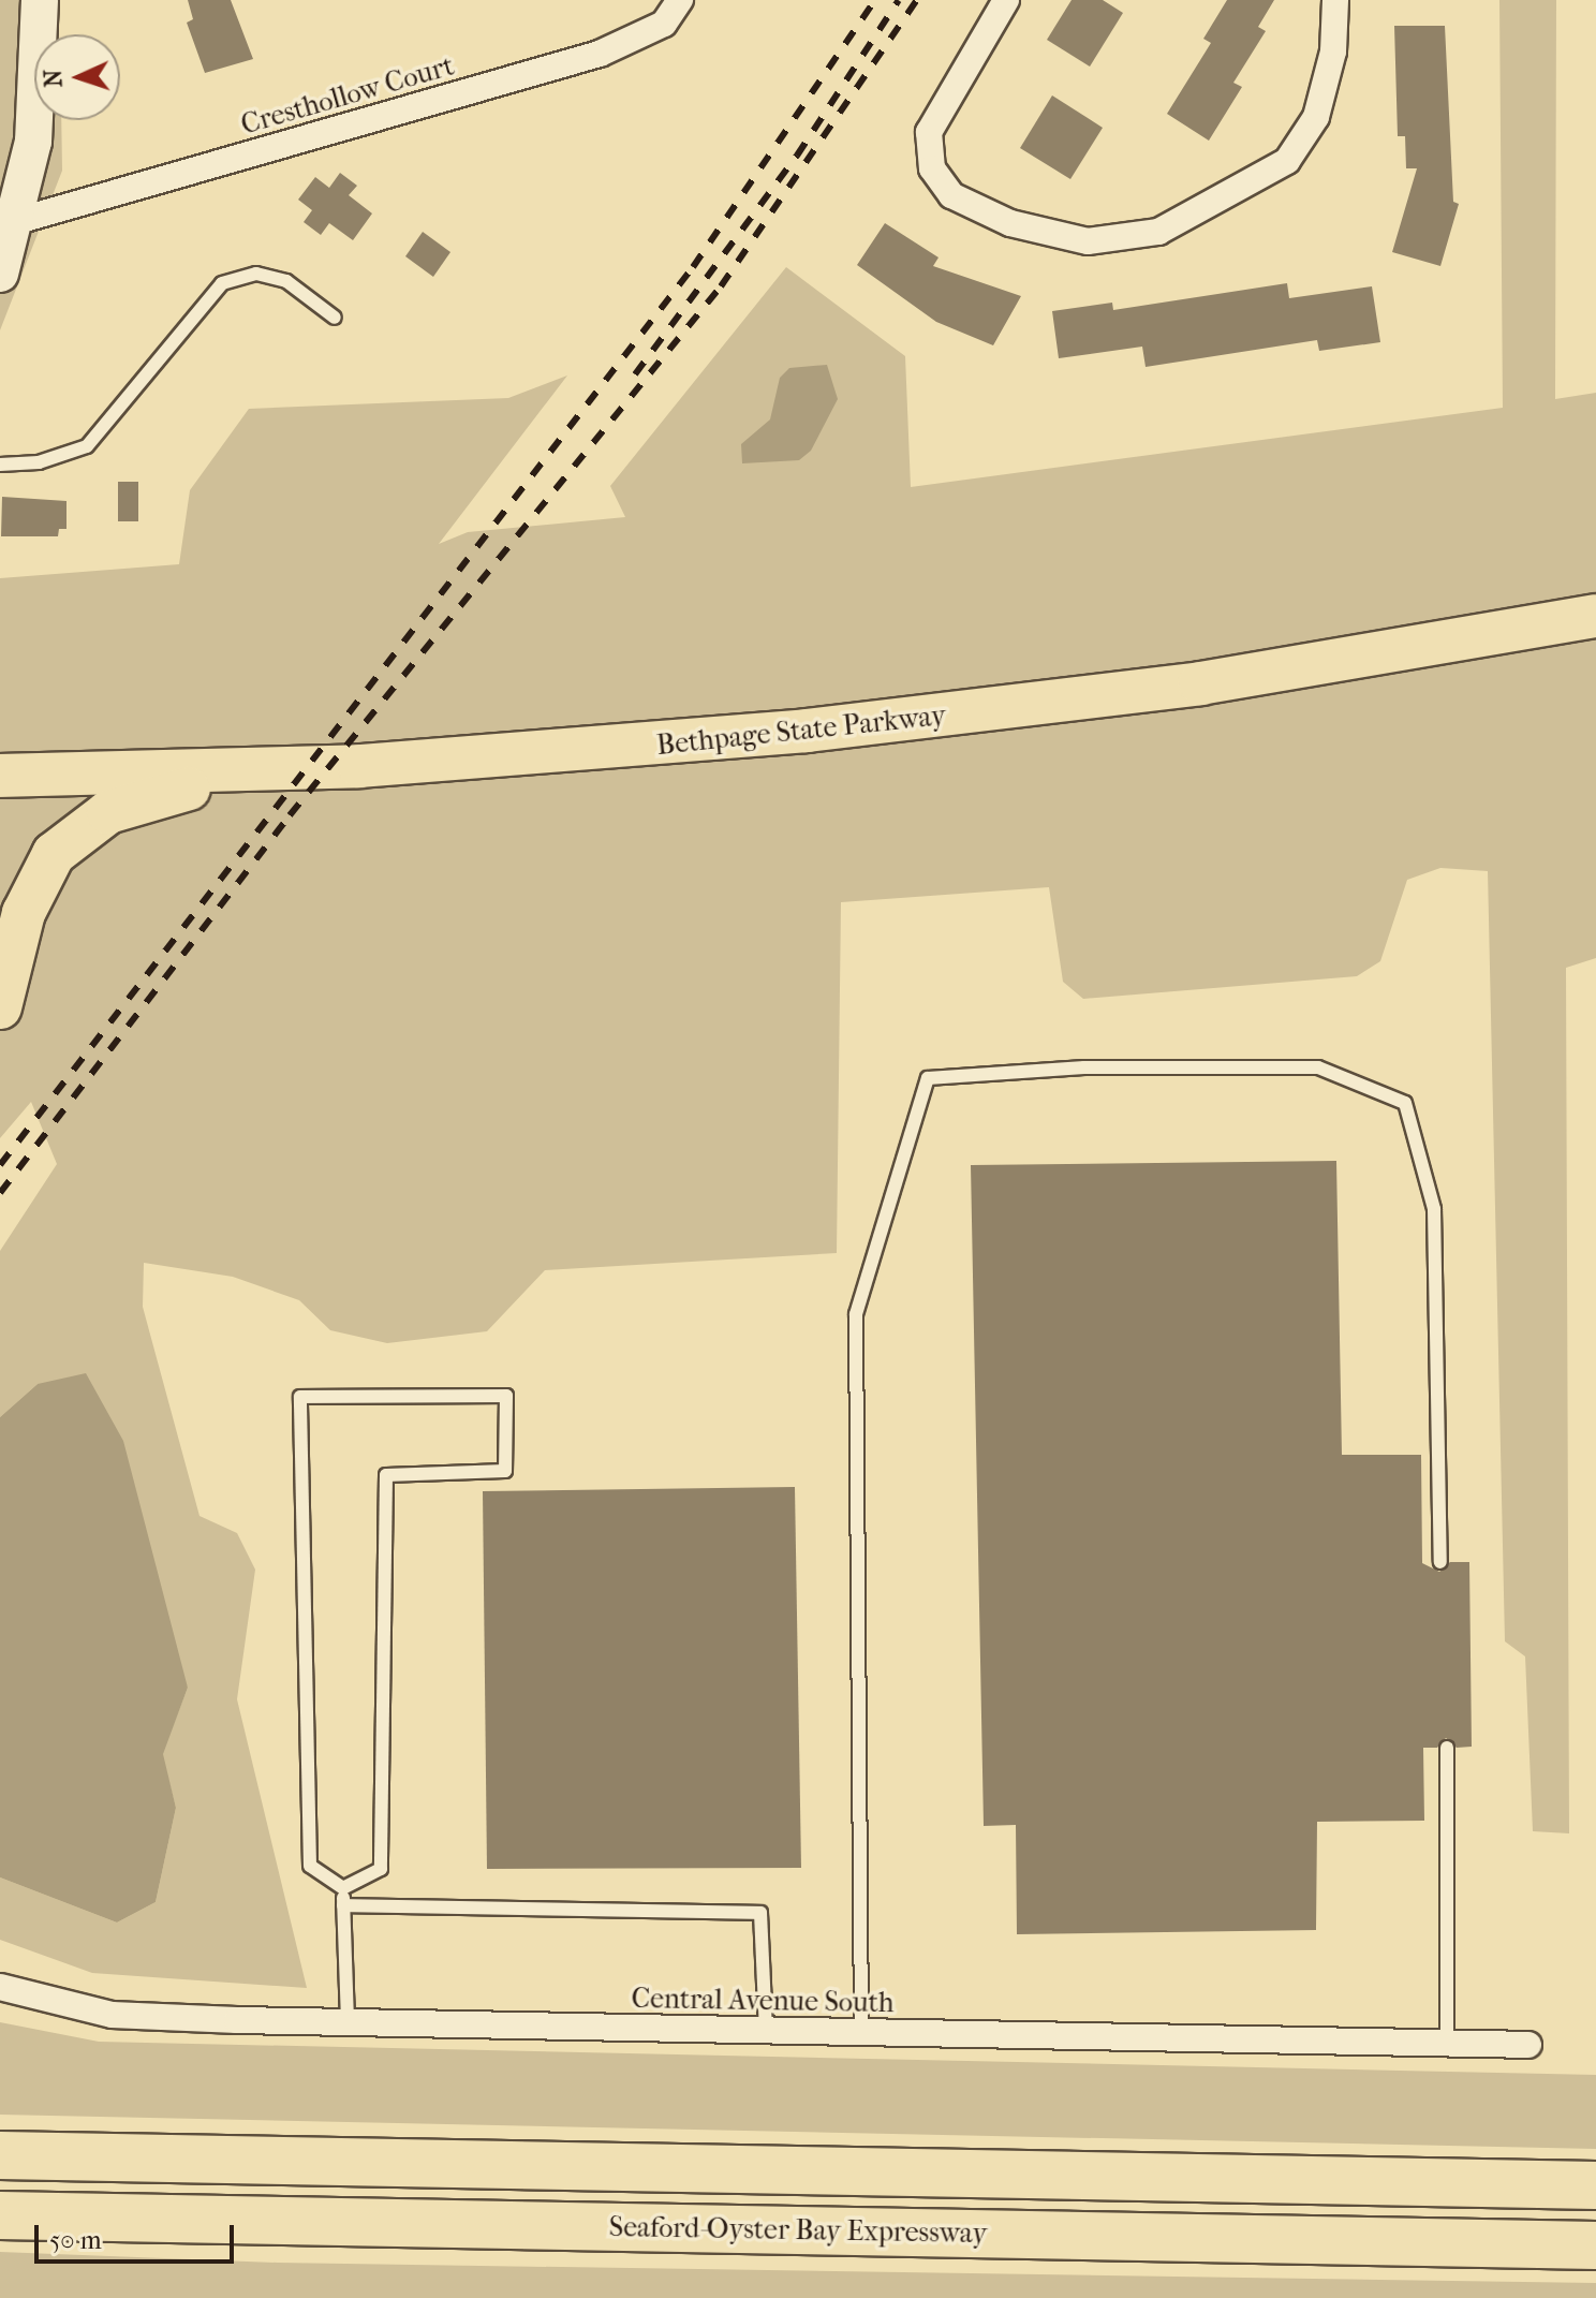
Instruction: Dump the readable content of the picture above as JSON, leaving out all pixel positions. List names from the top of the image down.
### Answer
{
  "streets": {
    "highway": ["Bethpage State Parkway", "Seaford-Oyster Bay Expressway"],
    "street": ["Cresthollow Court", "Central Avenue South"]
  },
  "scale_bar": "50 m",
  "north": "left"
}
